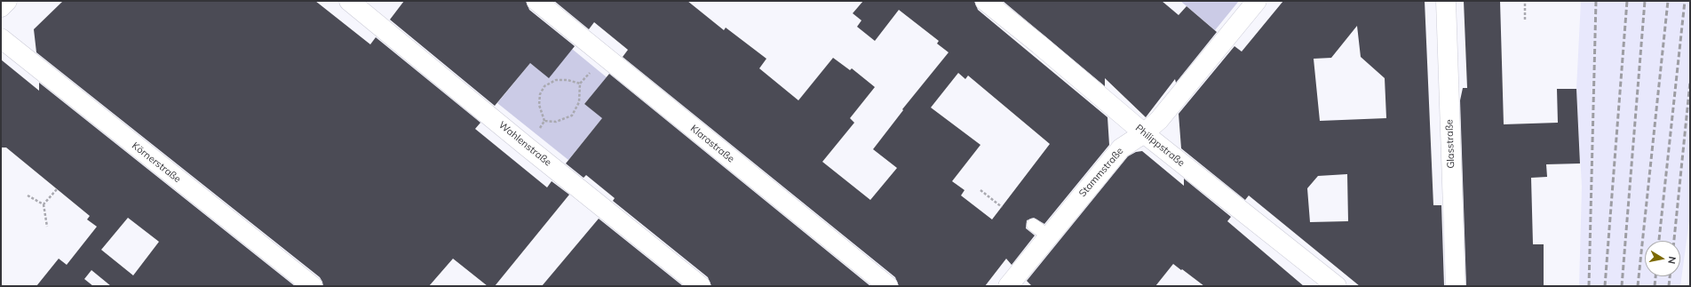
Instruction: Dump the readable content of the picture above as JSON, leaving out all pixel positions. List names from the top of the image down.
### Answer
{
  "streets": {
    "street": [
      "Wahlenstraße",
      "Klarastraße",
      "Glasstraße",
      "Philippstraße",
      "Körnerstraße",
      "Stammstraße"
    ]
  },
  "crossings": [
    ["Philippstraße", "Stammstraße"]
  ],
  "north": "right"
}
